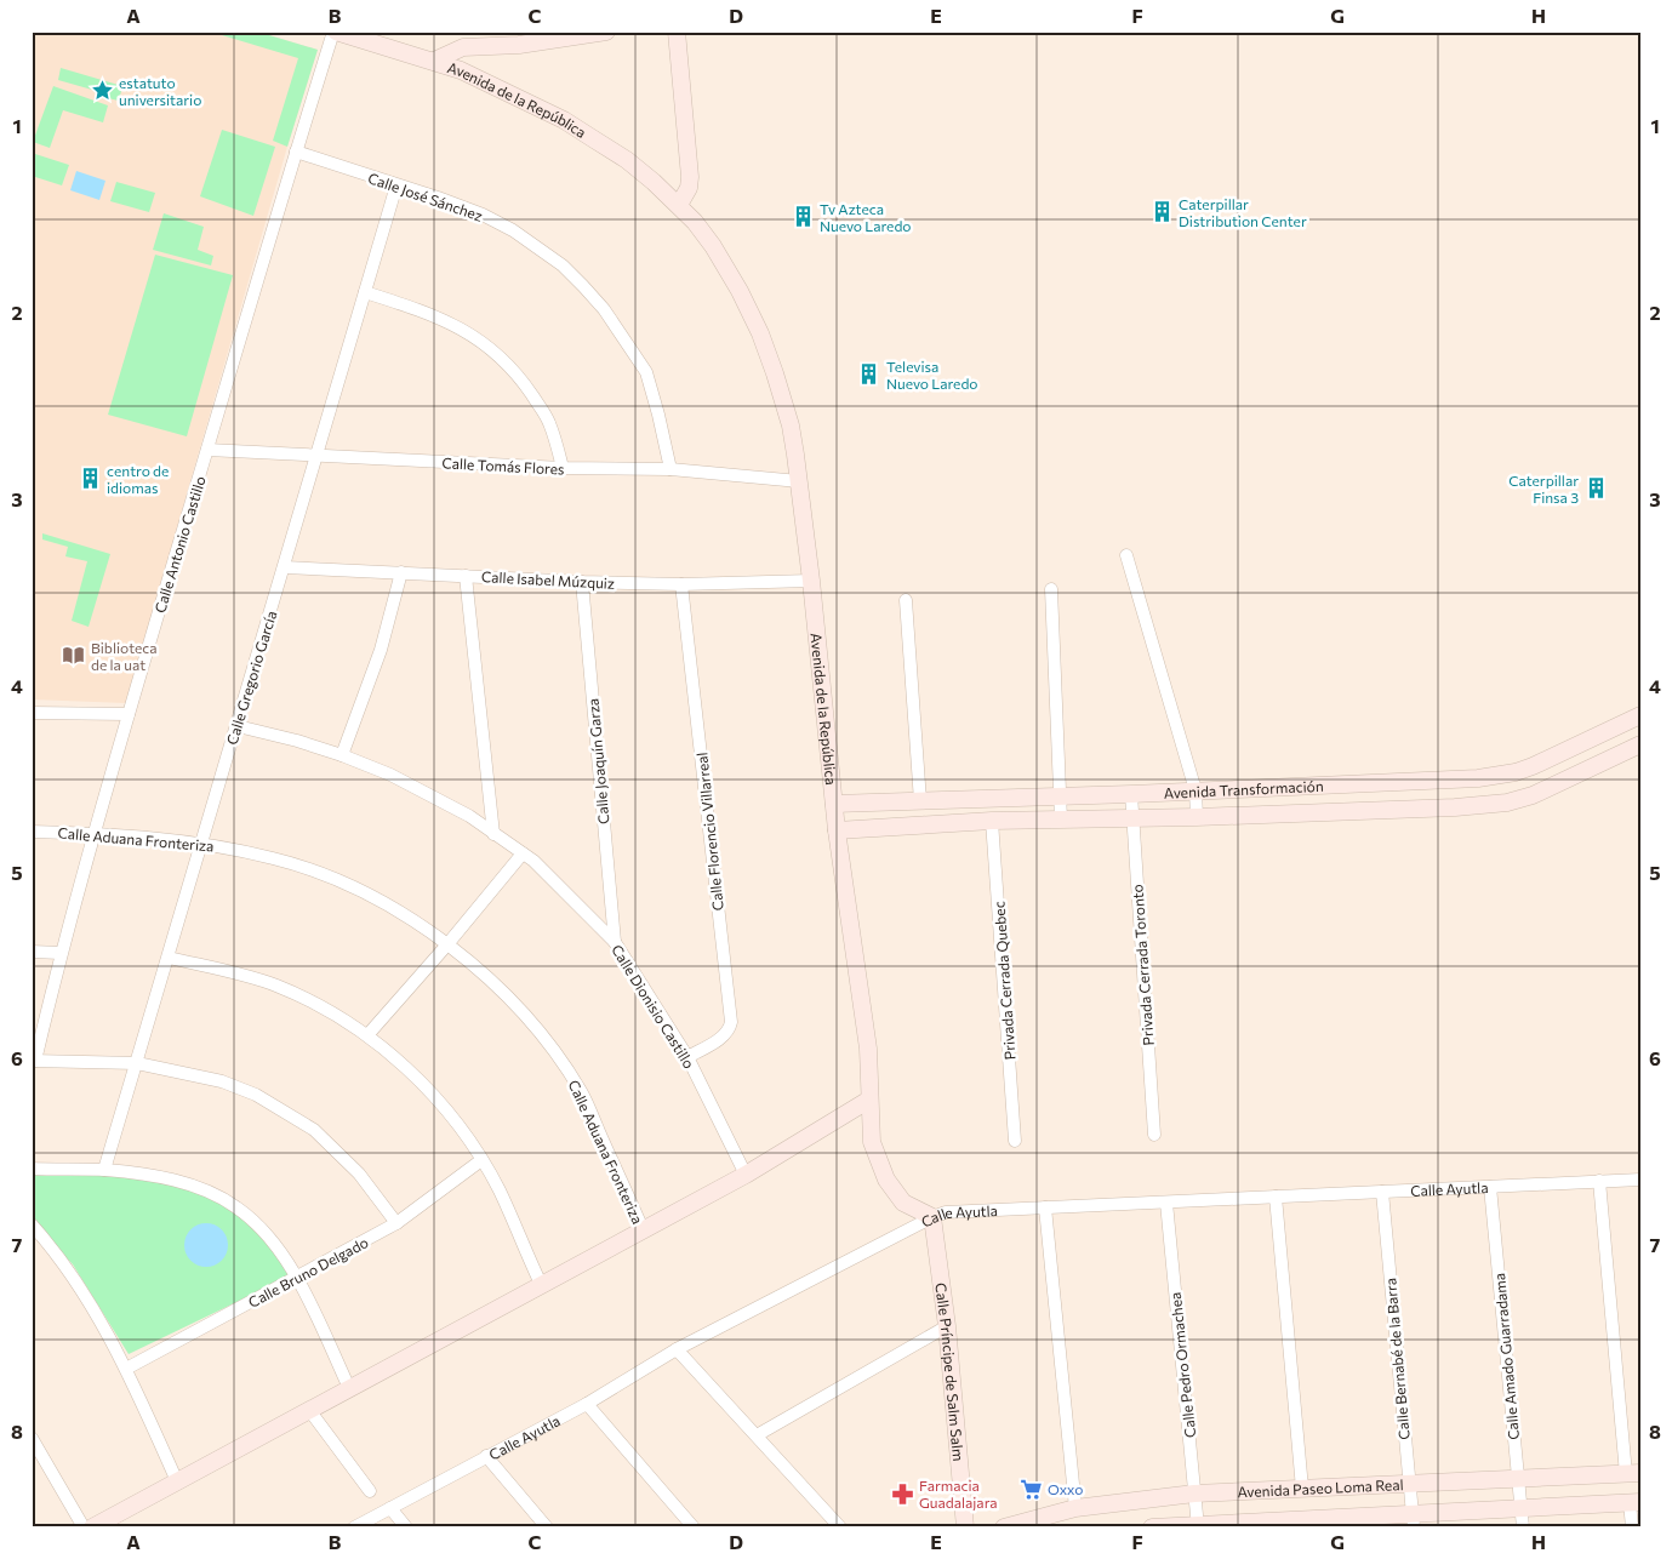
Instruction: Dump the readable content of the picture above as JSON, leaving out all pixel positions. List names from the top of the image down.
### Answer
{
  "streets": {
    "street": [
      "Avenida de la República",
      "Calle José Sánchez",
      "Calle Tomás Flores",
      "Calle Antonio Castillo",
      "Calle Isabel Múzquiz",
      "Calle Gregorio García",
      "Calle Joaquín Garza",
      "Avenida Transformación",
      "Calle Florencio Villarreal",
      "Calle Aduana Fronteriza",
      "Privada Cerrada Toronto",
      "Privada Cerrada Quebec",
      "Calle Dionisio Castillo",
      "Calle Ayutla",
      "Calle Bruno Delgado",
      "Calle Amado Guarradama",
      "Calle Bernabé de la Barra",
      "Calle Pedro Ormachea",
      "Calle Príncipe de Salm Salm",
      "Avenida Paseo Loma Real"
    ]
  },
  "crossings": [
    ["Avenida de la República", "Calle Tomás Flores"],
    ["Avenida de la República", "Calle Antonio Castillo"],
    ["Avenida de la República", "Calle Isabel Múzquiz"],
    ["Avenida de la República", "Avenida Transformación"],
    ["Avenida de la República", "Calle Ayutla"],
    ["Avenida de la República", "Calle Príncipe de Salm Salm"],
    ["Calle José Sánchez", "Calle Tomás Flores"],
    ["Calle José Sánchez", "Calle Antonio Castillo"],
    ["Calle José Sánchez", "Calle Gregorio García"],
    ["Calle Tomás Flores", "Calle Antonio Castillo"],
    ["Calle Tomás Flores", "Calle Gregorio García"],
    ["Calle Antonio Castillo", "Calle Aduana Fronteriza"],
    ["Calle Isabel Múzquiz", "Calle Gregorio García"],
    ["Calle Isabel Múzquiz", "Calle Joaquín Garza"],
    ["Calle Isabel Múzquiz", "Calle Florencio Villarreal"],
    ["Calle Gregorio García", "Calle Aduana Fronteriza"],
    ["Calle Gregorio García", "Calle Dionisio Castillo"],
    ["Calle Joaquín Garza", "Calle Dionisio Castillo"],
    ["Avenida Transformación", "Privada Cerrada Toronto"],
    ["Avenida Transformación", "Privada Cerrada Quebec"],
    ["Calle Florencio Villarreal", "Calle Dionisio Castillo"],
    ["Calle Ayutla", "Calle Amado Guarradama"],
    ["Calle Ayutla", "Calle Bernabé de la Barra"],
    ["Calle Ayutla", "Calle Pedro Ormachea"],
    ["Calle Ayutla", "Calle Príncipe de Salm Salm"],
    ["Calle Amado Guarradama", "Avenida Paseo Loma Real"],
    ["Calle Bernabé de la Barra", "Avenida Paseo Loma Real"],
    ["Calle Pedro Ormachea", "Avenida Paseo Loma Real"]
  ],
  "places": {
    "place": ["estatuto universitario"],
    "building": [
      "Caterpillar Distribution Center",
      "Tv Azteca Nuevo Laredo",
      "Televisa Nuevo Laredo",
      "centro de idiomas",
      "Caterpillar Finsa 3"
    ],
    "library": ["Biblioteca de la uat"],
    "supermarket": ["Oxxo"],
    "pharmacy": ["Farmacia Guadalajara"]
  },
  "grid": {
    "columns": [
      "A",
      "B",
      "C",
      "D",
      "E",
      "F",
      "G",
      "H"
    ],
    "rows": [
      "1",
      "2",
      "3",
      "4",
      "5",
      "6",
      "7",
      "8"
    ]
  }
}
